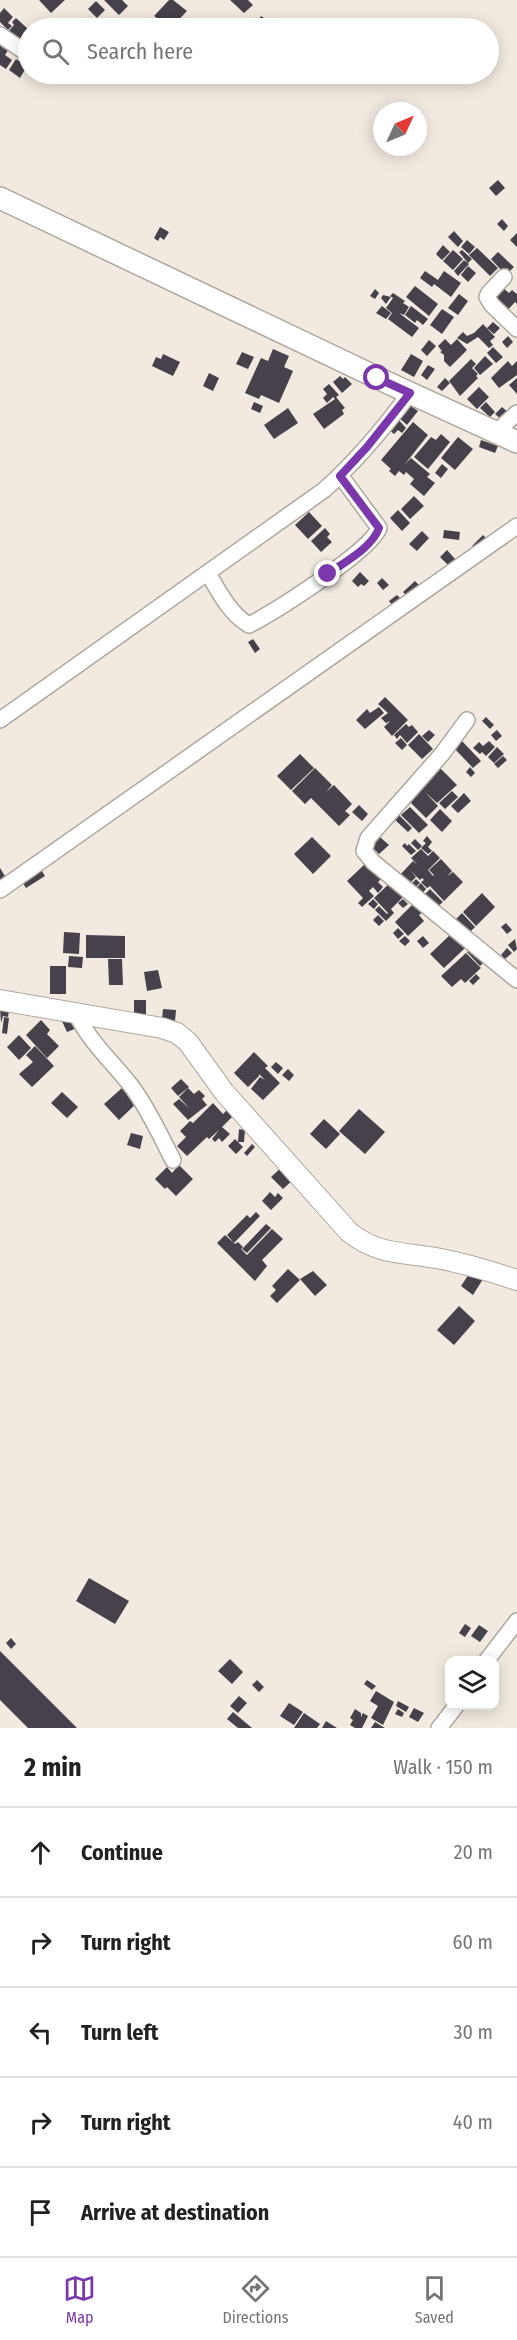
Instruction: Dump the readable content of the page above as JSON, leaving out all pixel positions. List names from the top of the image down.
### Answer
{
  "north": "top right",
  "page": {
    "search": "Search here",
    "heading": ["2 min", "Walk · 150 m"],
    "list": [
      ["Continue", "20 m"],
      ["Turn right", "60 m"],
      ["Turn left", "30 m"],
      ["Turn right", "40 m"],
      "Arrive at destination"
    ],
    "nav": ["Map", "Directions", "Saved"]
  }
}
